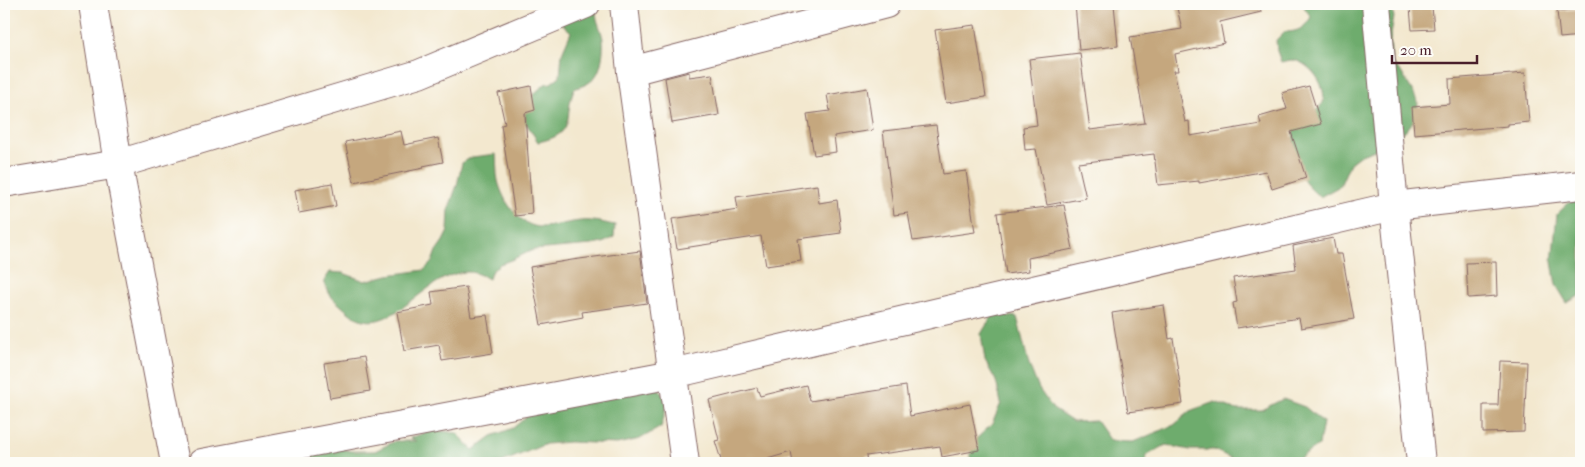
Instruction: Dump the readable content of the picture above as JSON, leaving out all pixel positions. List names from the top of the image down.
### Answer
{
  "scale_bar": "20 m"
}
